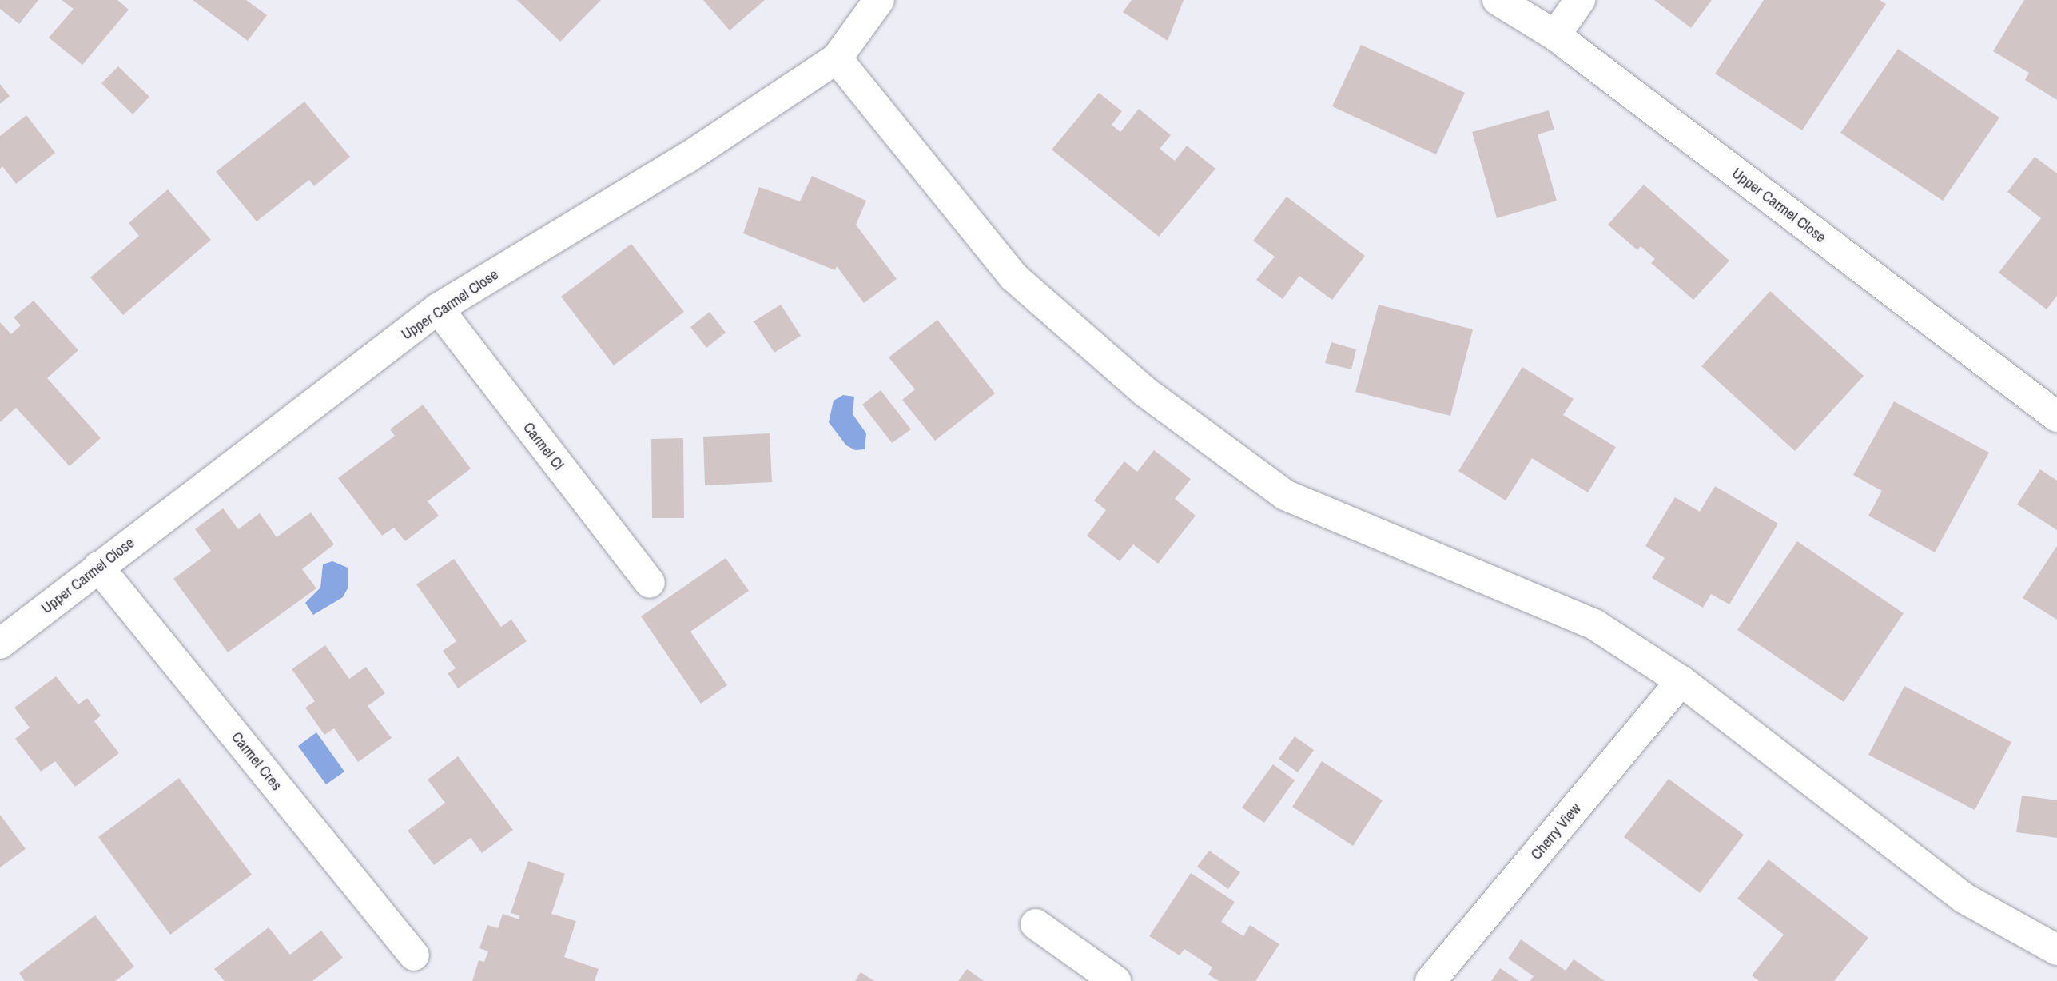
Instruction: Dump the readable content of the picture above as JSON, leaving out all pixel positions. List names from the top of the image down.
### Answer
{
  "streets": {
    "street": [
      "Upper Carmel Close",
      "Carmel Cl",
      "Carmel Cres",
      "Cherry View"
    ]
  },
  "crossings": [
    ["Upper Carmel Close", "Carmel Cl"],
    ["Upper Carmel Close", "Carmel Cres"]
  ]
}
